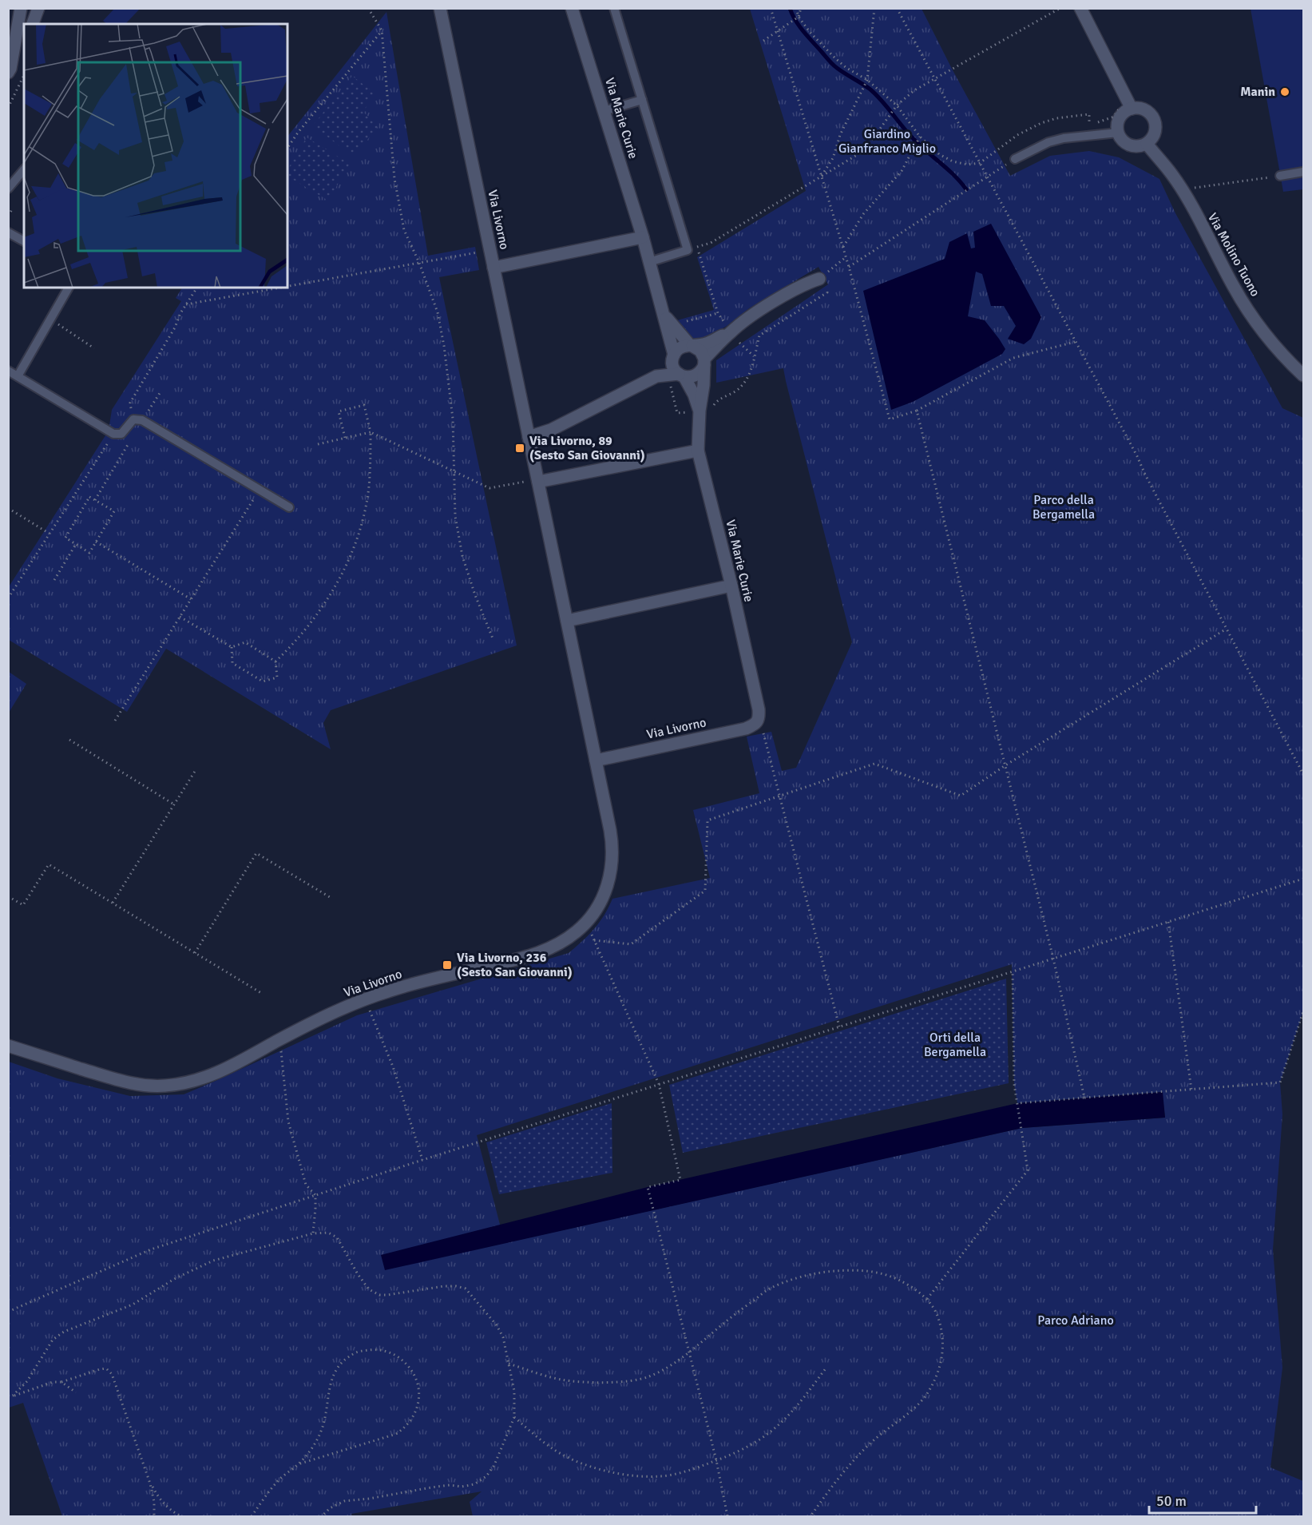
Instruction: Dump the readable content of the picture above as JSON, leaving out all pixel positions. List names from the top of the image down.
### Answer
{
  "streets": {
    "street": ["Via Marie Curie", "Via Livorno", "Via Molino Tuono"]
  },
  "crossings": [
    ["Via Marie Curie", "Via Livorno"]
  ],
  "parks": [
    "Giardino Gianfranco Miglio",
    "Parco della Bergamella",
    "Orti della Bergamella",
    "Parco Adriano"
  ],
  "places": {
    "other": ["Manin"],
    "transit": ["Via Livorno, 89 (Sesto San Giovanni)", "Via Livorno, 236 (Sesto San Giovanni)"]
  },
  "scale_bar": "50 m"
}
